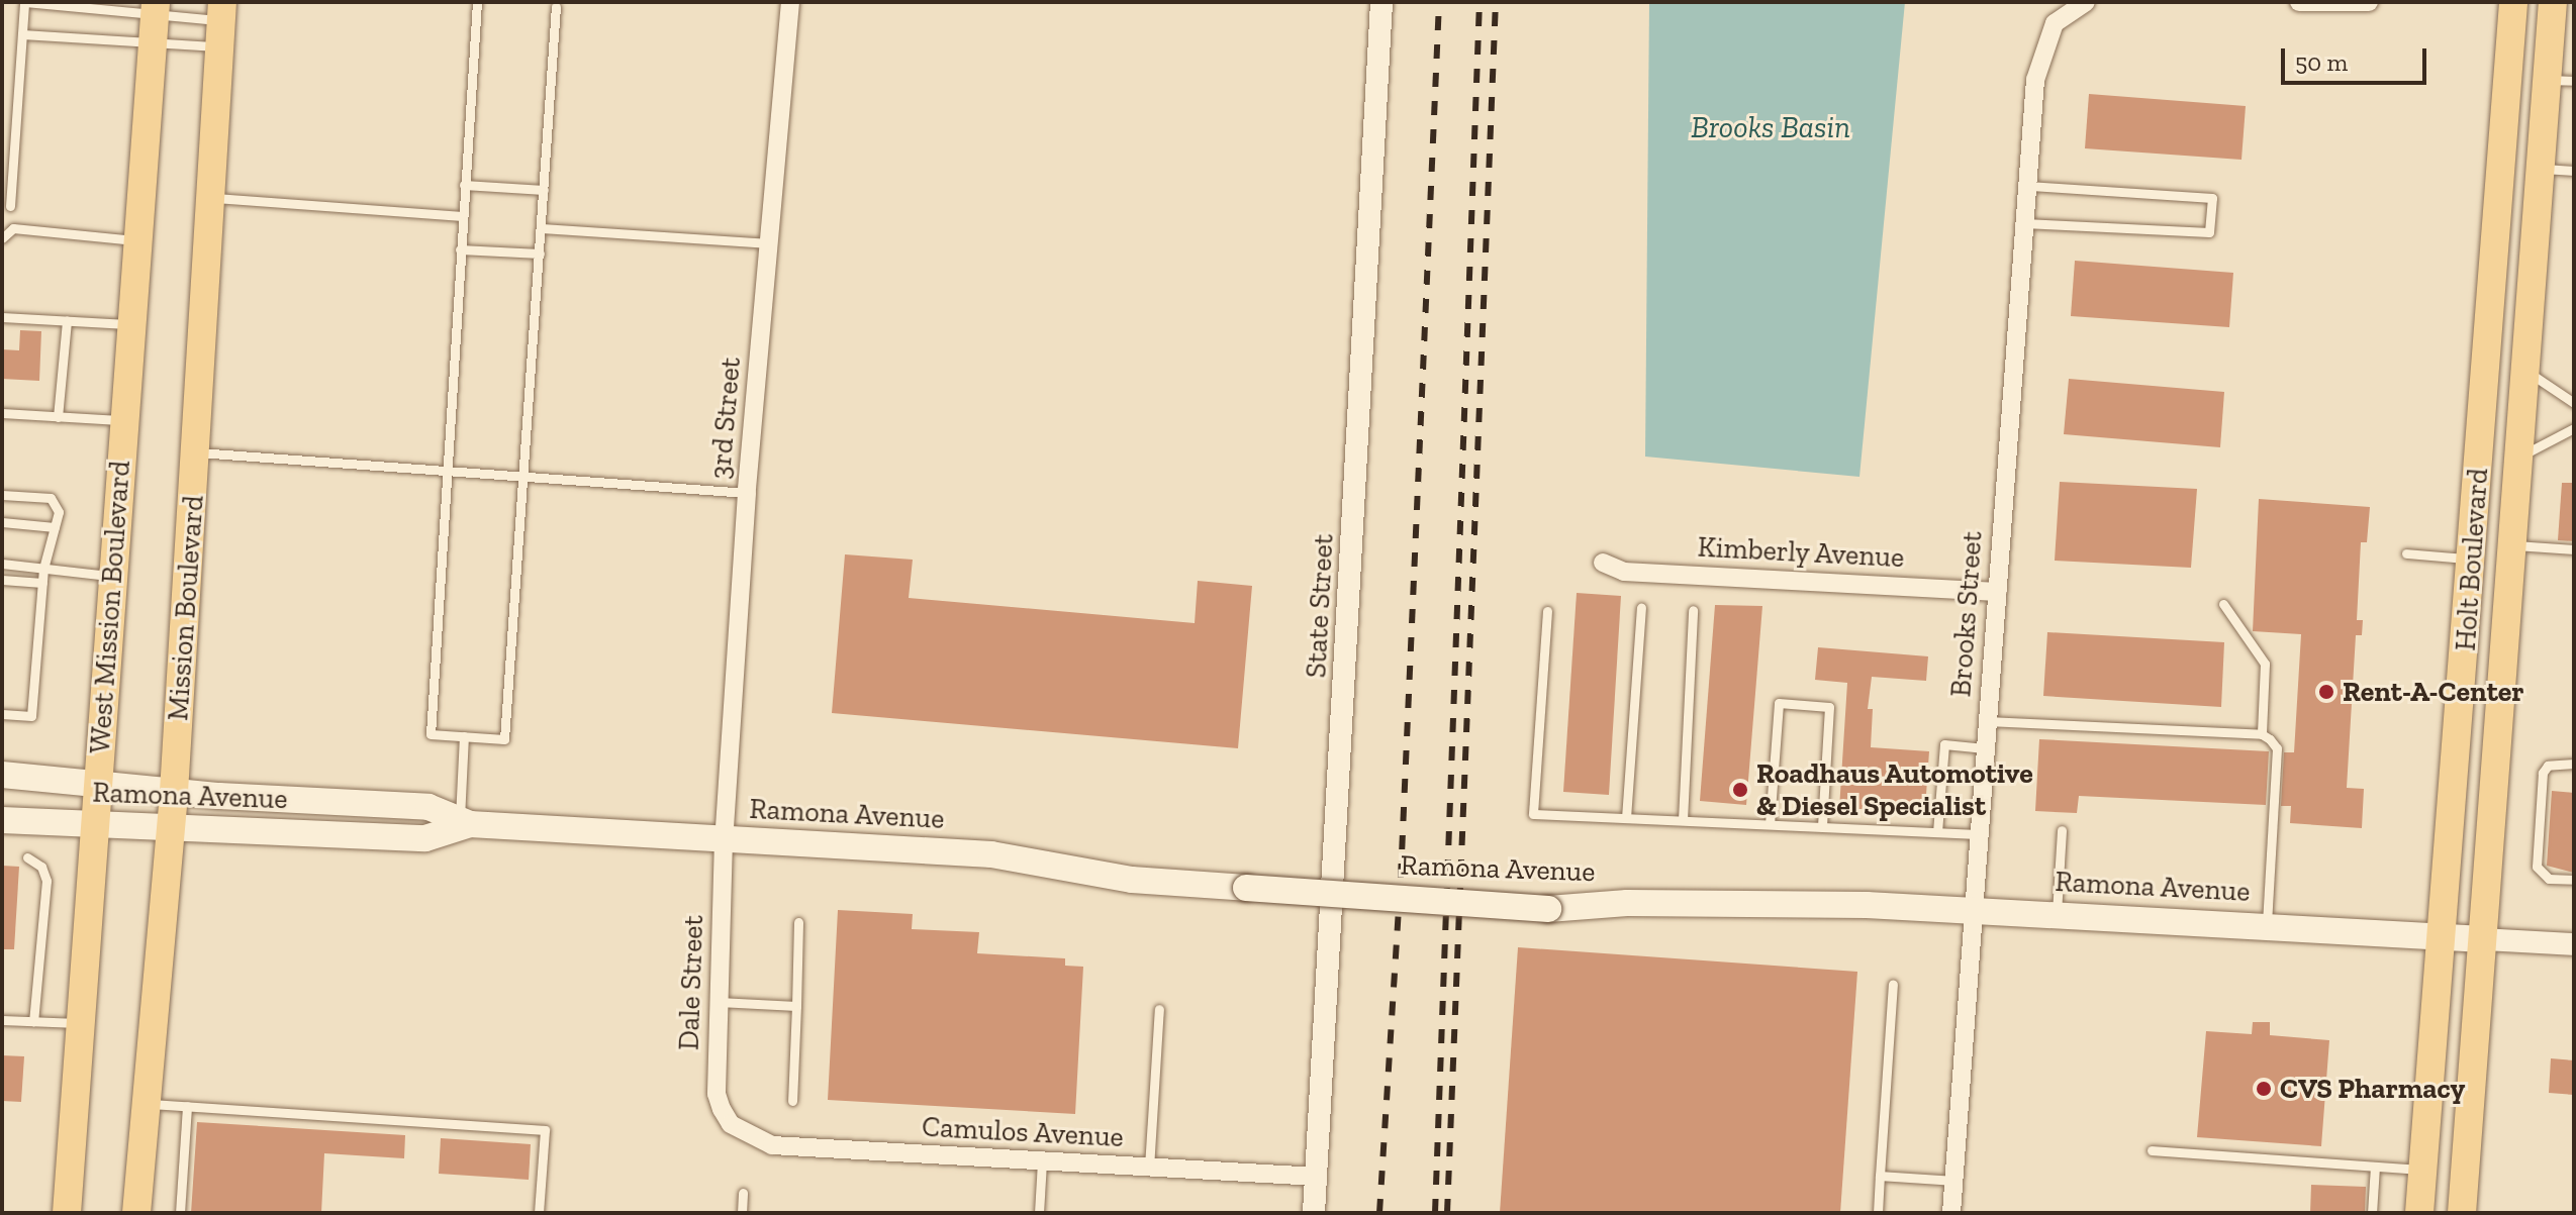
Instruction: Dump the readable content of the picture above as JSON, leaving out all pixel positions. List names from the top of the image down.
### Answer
{
  "streets": {
    "main road": [
      "Holt Boulevard",
      "West Mission Boulevard",
      "Mission Boulevard",
      "Ramona Avenue"
    ],
    "street": [
      "3rd Street",
      "Kimberly Avenue",
      "State Street",
      "Brooks Street",
      "Dale Street",
      "Camulos Avenue"
    ]
  },
  "crossings": [
    ["3rd Street", "Ramona Avenue"],
    ["3rd Street", "Dale Street"],
    ["Kimberly Avenue", "Brooks Street"],
    ["Holt Boulevard", "Ramona Avenue"],
    ["State Street", "Camulos Avenue"],
    ["West Mission Boulevard", "Ramona Avenue"],
    ["Mission Boulevard", "Ramona Avenue"],
    ["Brooks Street", "Ramona Avenue"],
    ["Ramona Avenue", "Dale Street"],
    ["Dale Street", "Camulos Avenue"]
  ],
  "water": ["Brooks Basin"],
  "places": ["Rent-A-Center", "Roadhaus Automotive & Diesel Specialist", "CVS Pharmacy"],
  "scale_bar": "50 m"
}
